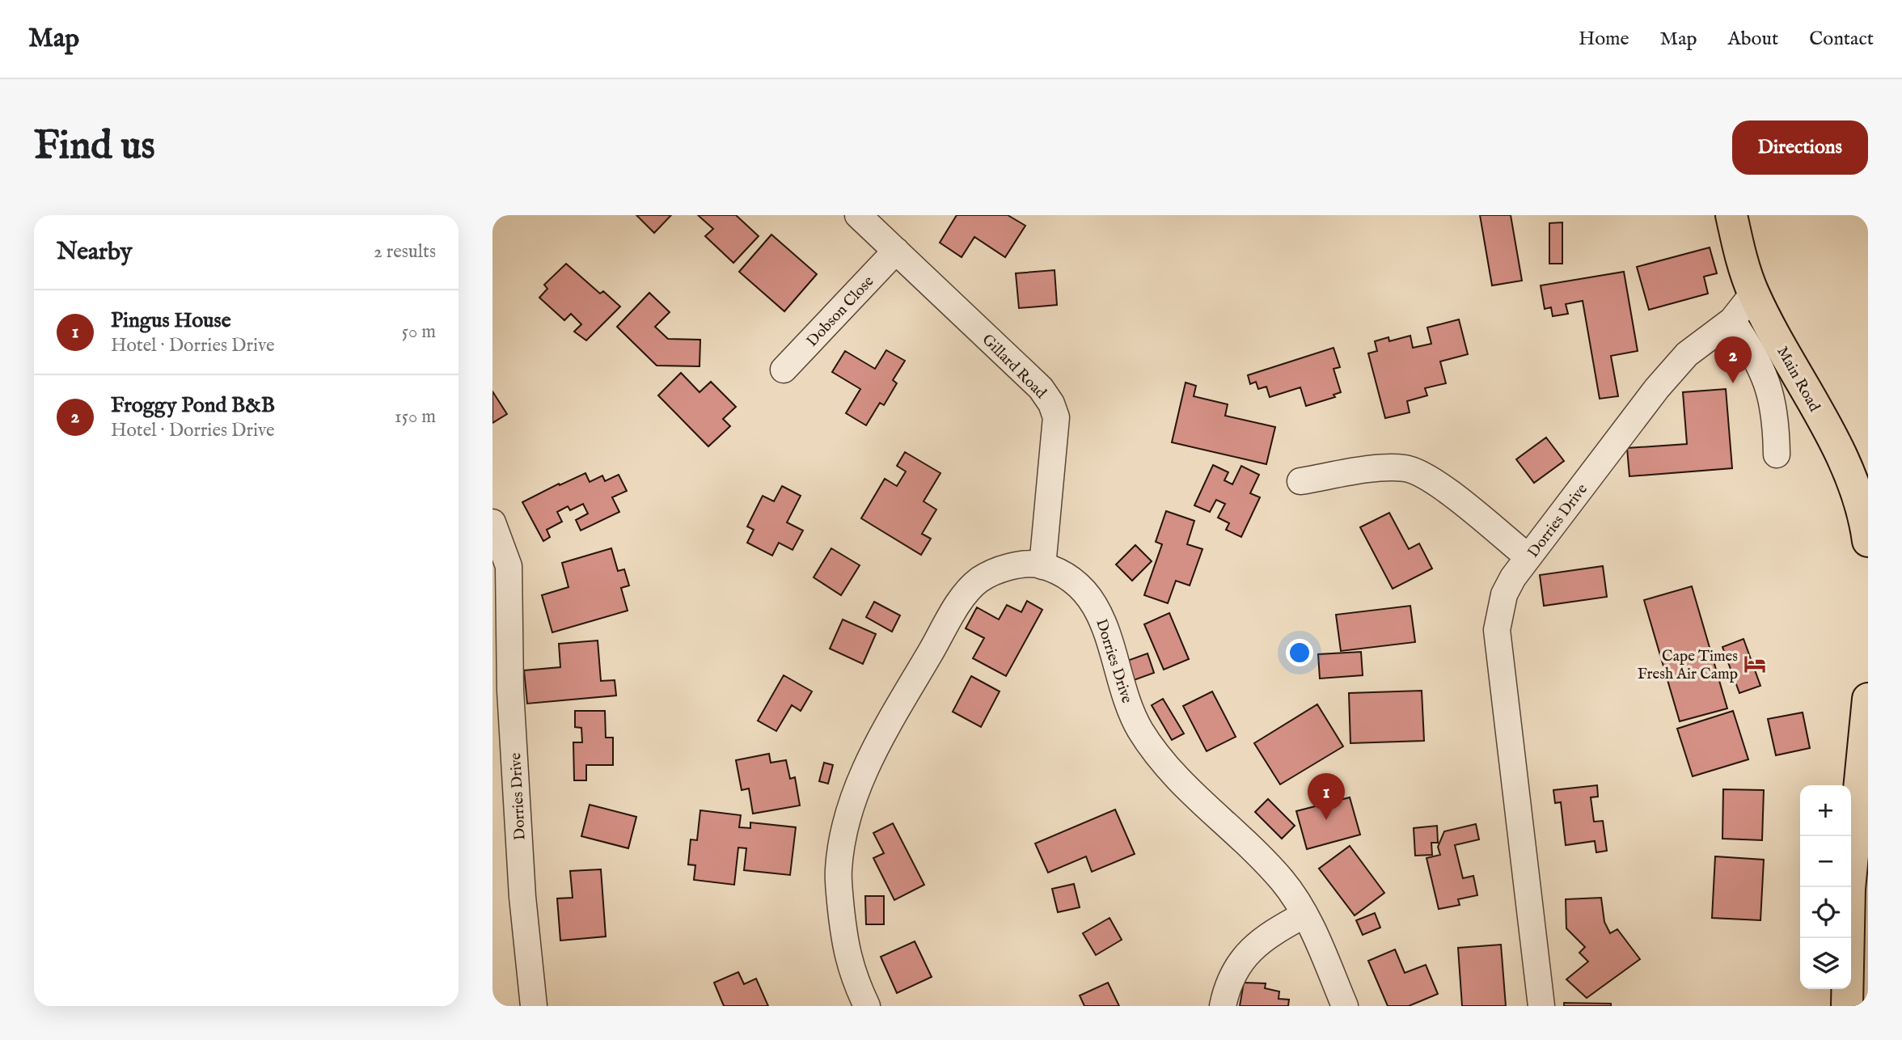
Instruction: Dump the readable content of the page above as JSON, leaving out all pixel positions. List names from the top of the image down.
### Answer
{
  "streets": {
    "main road": ["Main Road"],
    "street": ["Dobson Close", "Gillard Road", "Dorries Drive"]
  },
  "crossings": [
    ["Dobson Close", "Gillard Road"],
    ["Gillard Road", "Dorries Drive"],
    ["Main Road", "Dorries Drive"]
  ],
  "places": {
    "hotel": ["Cape Times Fresh Air Camp"]
  },
  "page": {
    "header": "Map",
    "nav": [
      "Home",
      "Map",
      "About",
      "Contact"
    ],
    "buttons": "Directions",
    "title": "Find us",
    "heading": ["Nearby", "2 results"],
    "list": [
      {
        "mark": "1",
        "name": "Pingus House",
        "note": "Hotel · Dorries Drive",
        "value": "50 m"
      },
      {
        "mark": "2",
        "name": "Froggy Pond B&B",
        "note": "Hotel · Dorries Drive",
        "value": "150 m"
      }
    ],
    "pins": ["2", "1"],
    "map_buttons": ["+", "−"]
  }
}
